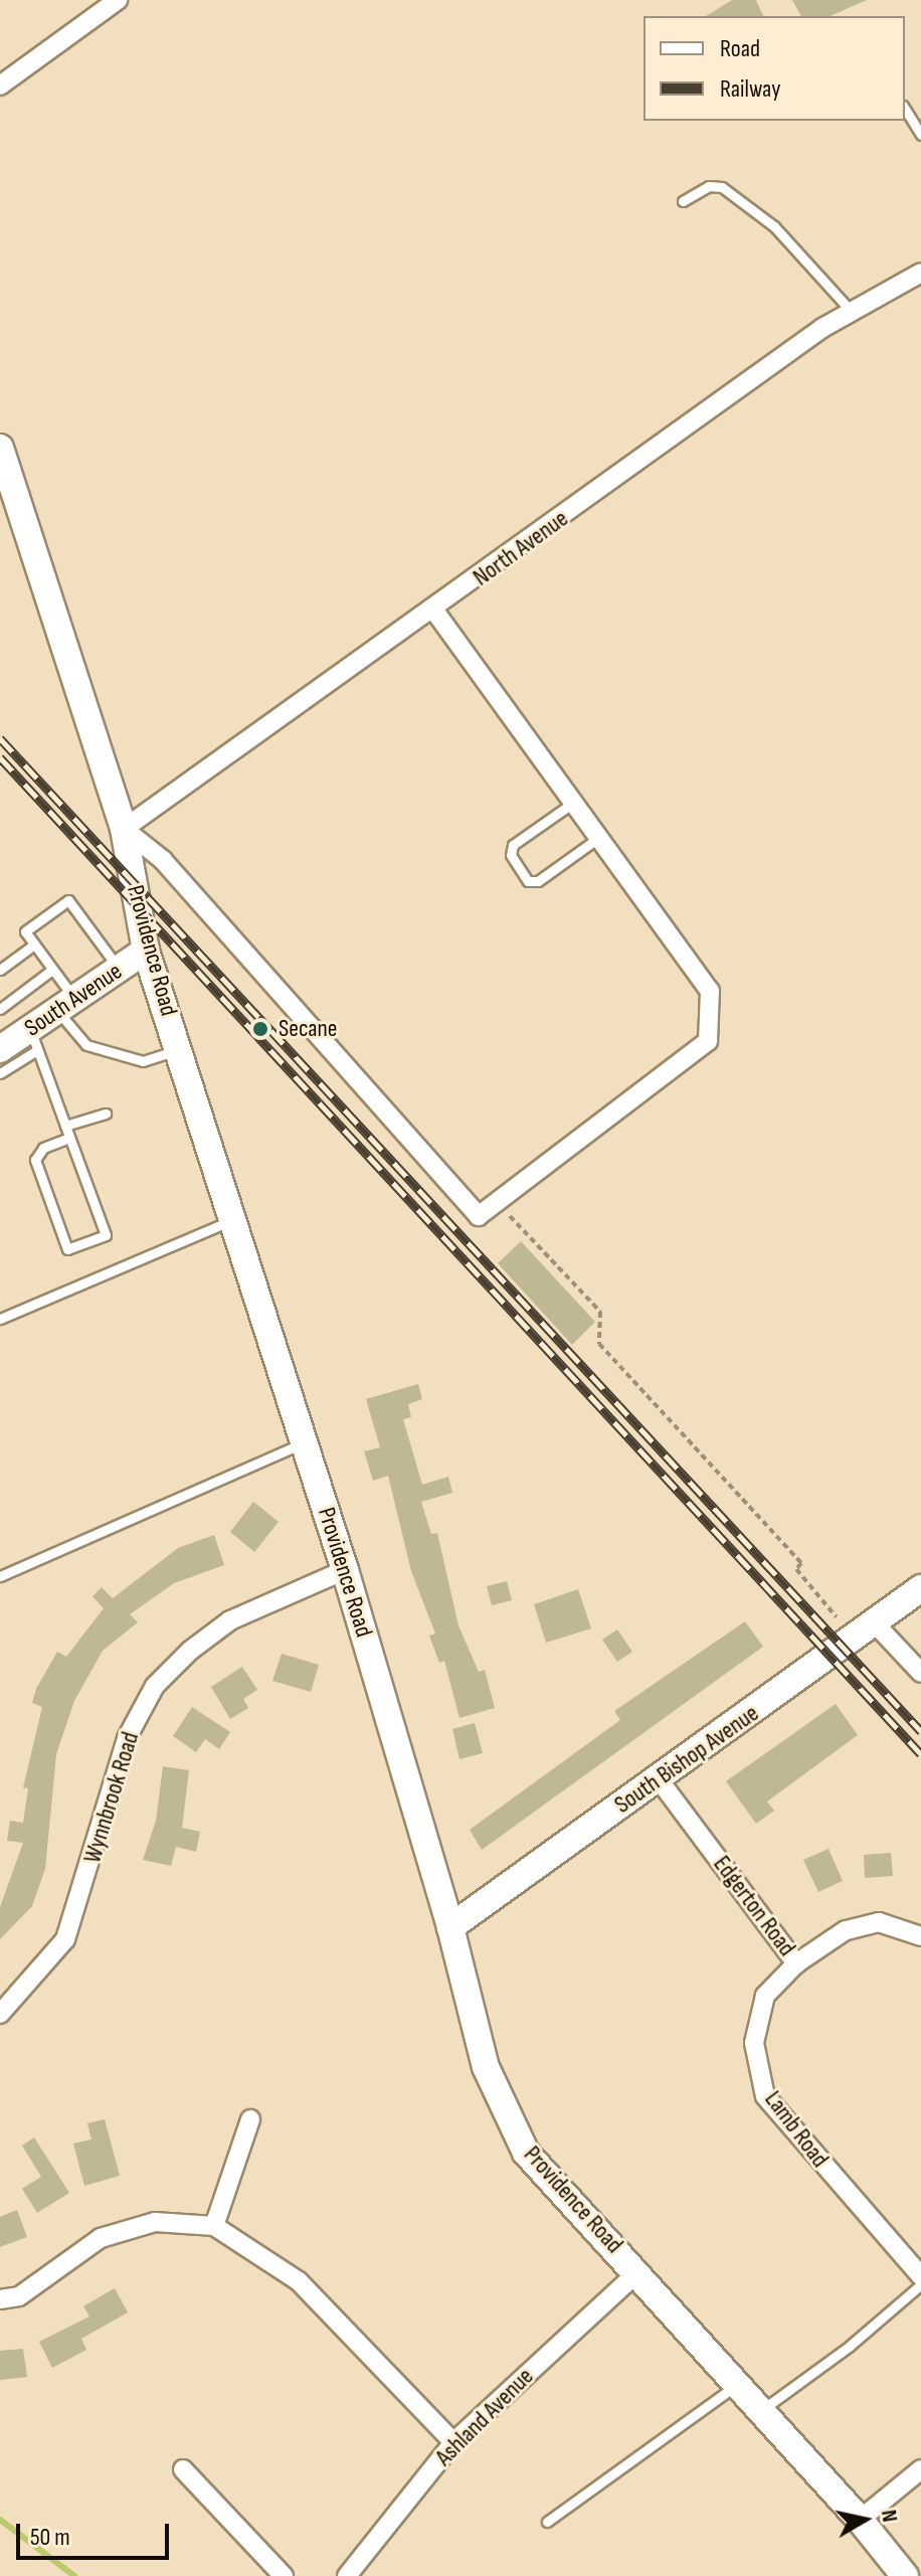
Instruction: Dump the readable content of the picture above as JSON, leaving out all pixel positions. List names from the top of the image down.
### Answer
{
  "streets": {
    "street": [
      "North Avenue",
      "Providence Road",
      "South Avenue",
      "South Bishop Avenue",
      "Wynnbrook Road",
      "Edgerton Road",
      "Lamb Road",
      "Ashland Avenue"
    ]
  },
  "crossings": [
    ["North Avenue", "Providence Road"],
    ["Providence Road", "South Avenue"],
    ["Providence Road", "South Bishop Avenue"],
    ["Providence Road", "Wynnbrook Road"],
    ["Providence Road", "Ashland Avenue"],
    ["South Bishop Avenue", "Edgerton Road"],
    ["Edgerton Road", "Lamb Road"]
  ],
  "places": ["Secane"],
  "legend": ["Road", "Railway"],
  "scale_bar": "50 m",
  "north": "right"
}
